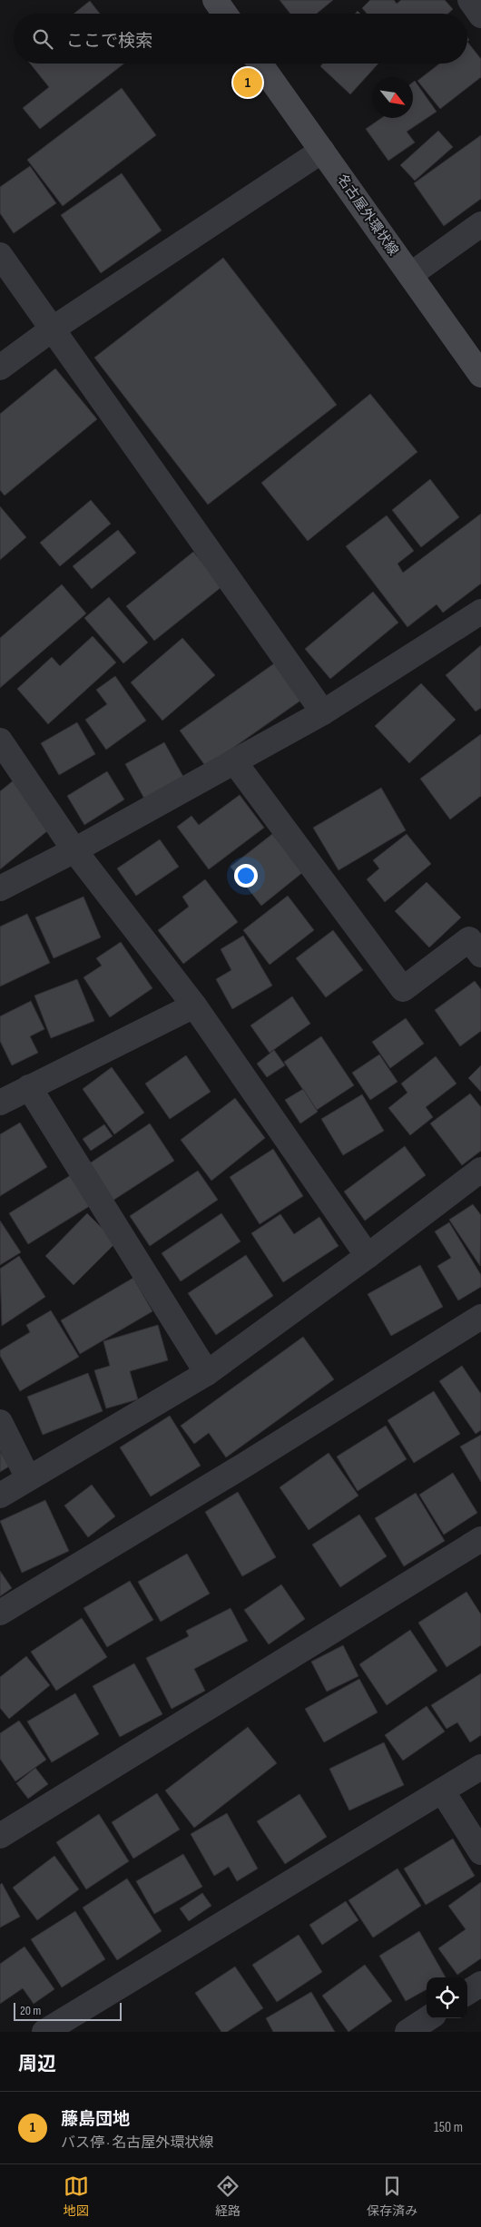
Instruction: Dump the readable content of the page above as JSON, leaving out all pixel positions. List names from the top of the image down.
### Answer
{
  "streets": {
    "main road": ["名古屋外環状線"]
  },
  "scale_bar": "20 m",
  "north": "bottom right",
  "page": {
    "search": "ここで検索",
    "pins": "1",
    "scale": "20 m",
    "heading": "周辺",
    "list": [
      {
        "mark": "1",
        "name": "藤島団地",
        "note": "バス停 · 名古屋外環状線",
        "value": "150 m"
      }
    ],
    "nav": ["地図", "経路", "保存済み"]
  }
}
